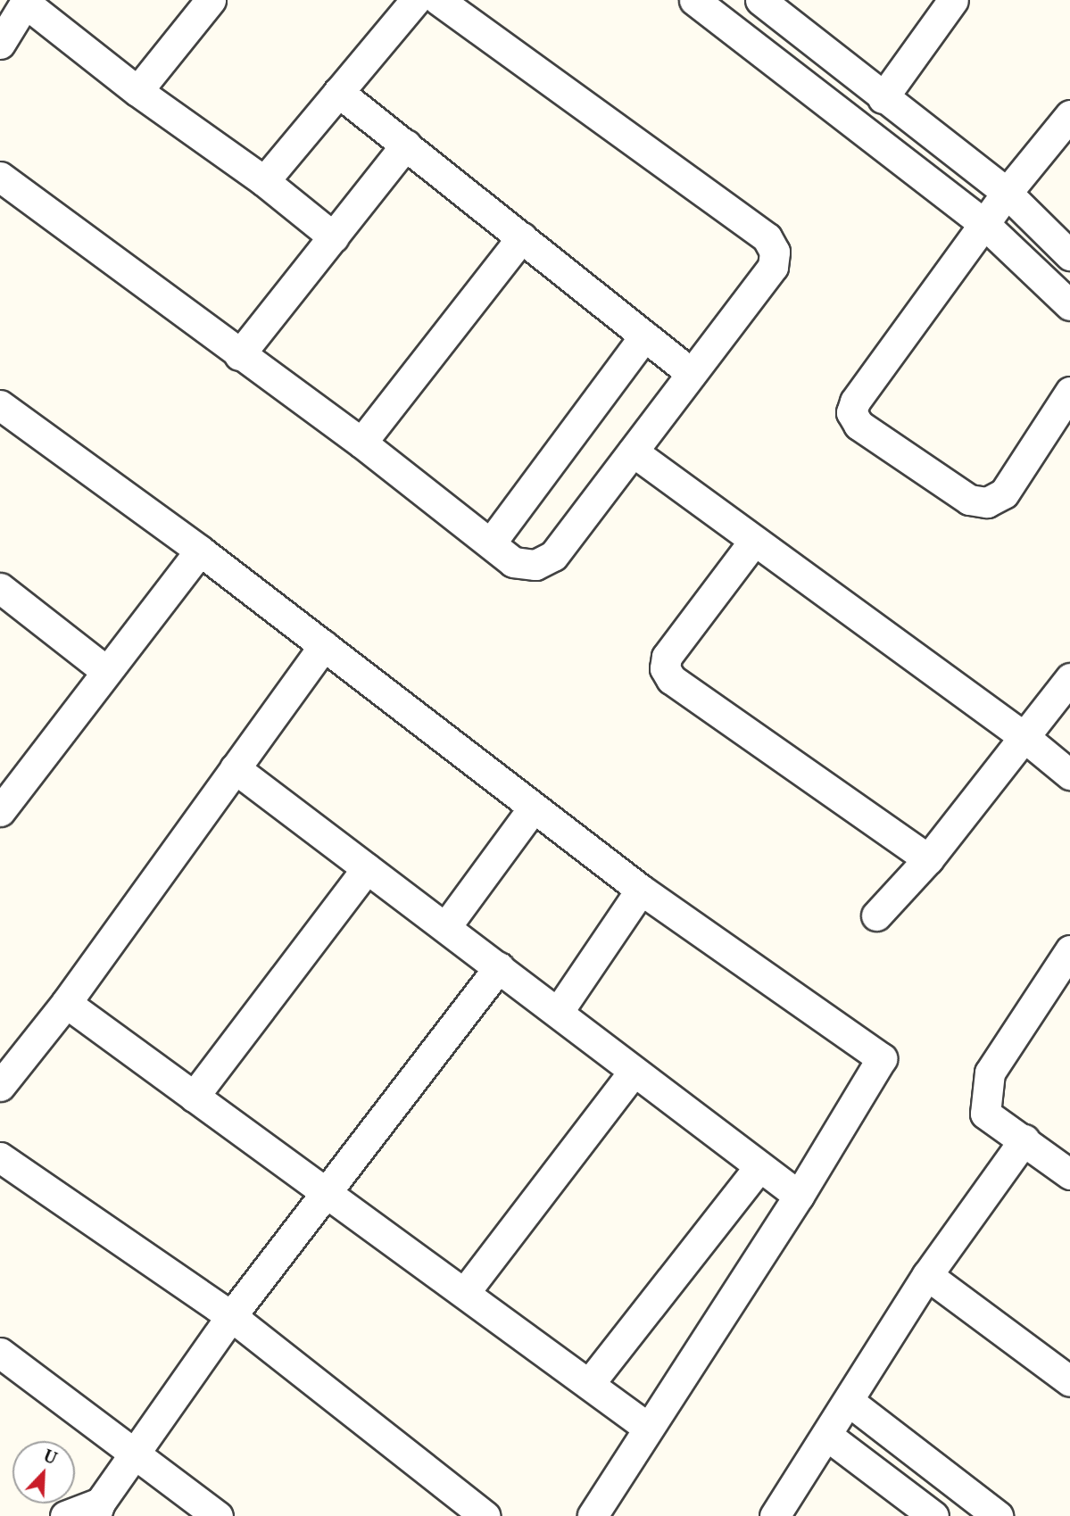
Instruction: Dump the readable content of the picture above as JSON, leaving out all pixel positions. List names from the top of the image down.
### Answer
{
  "north": "top right"
}
